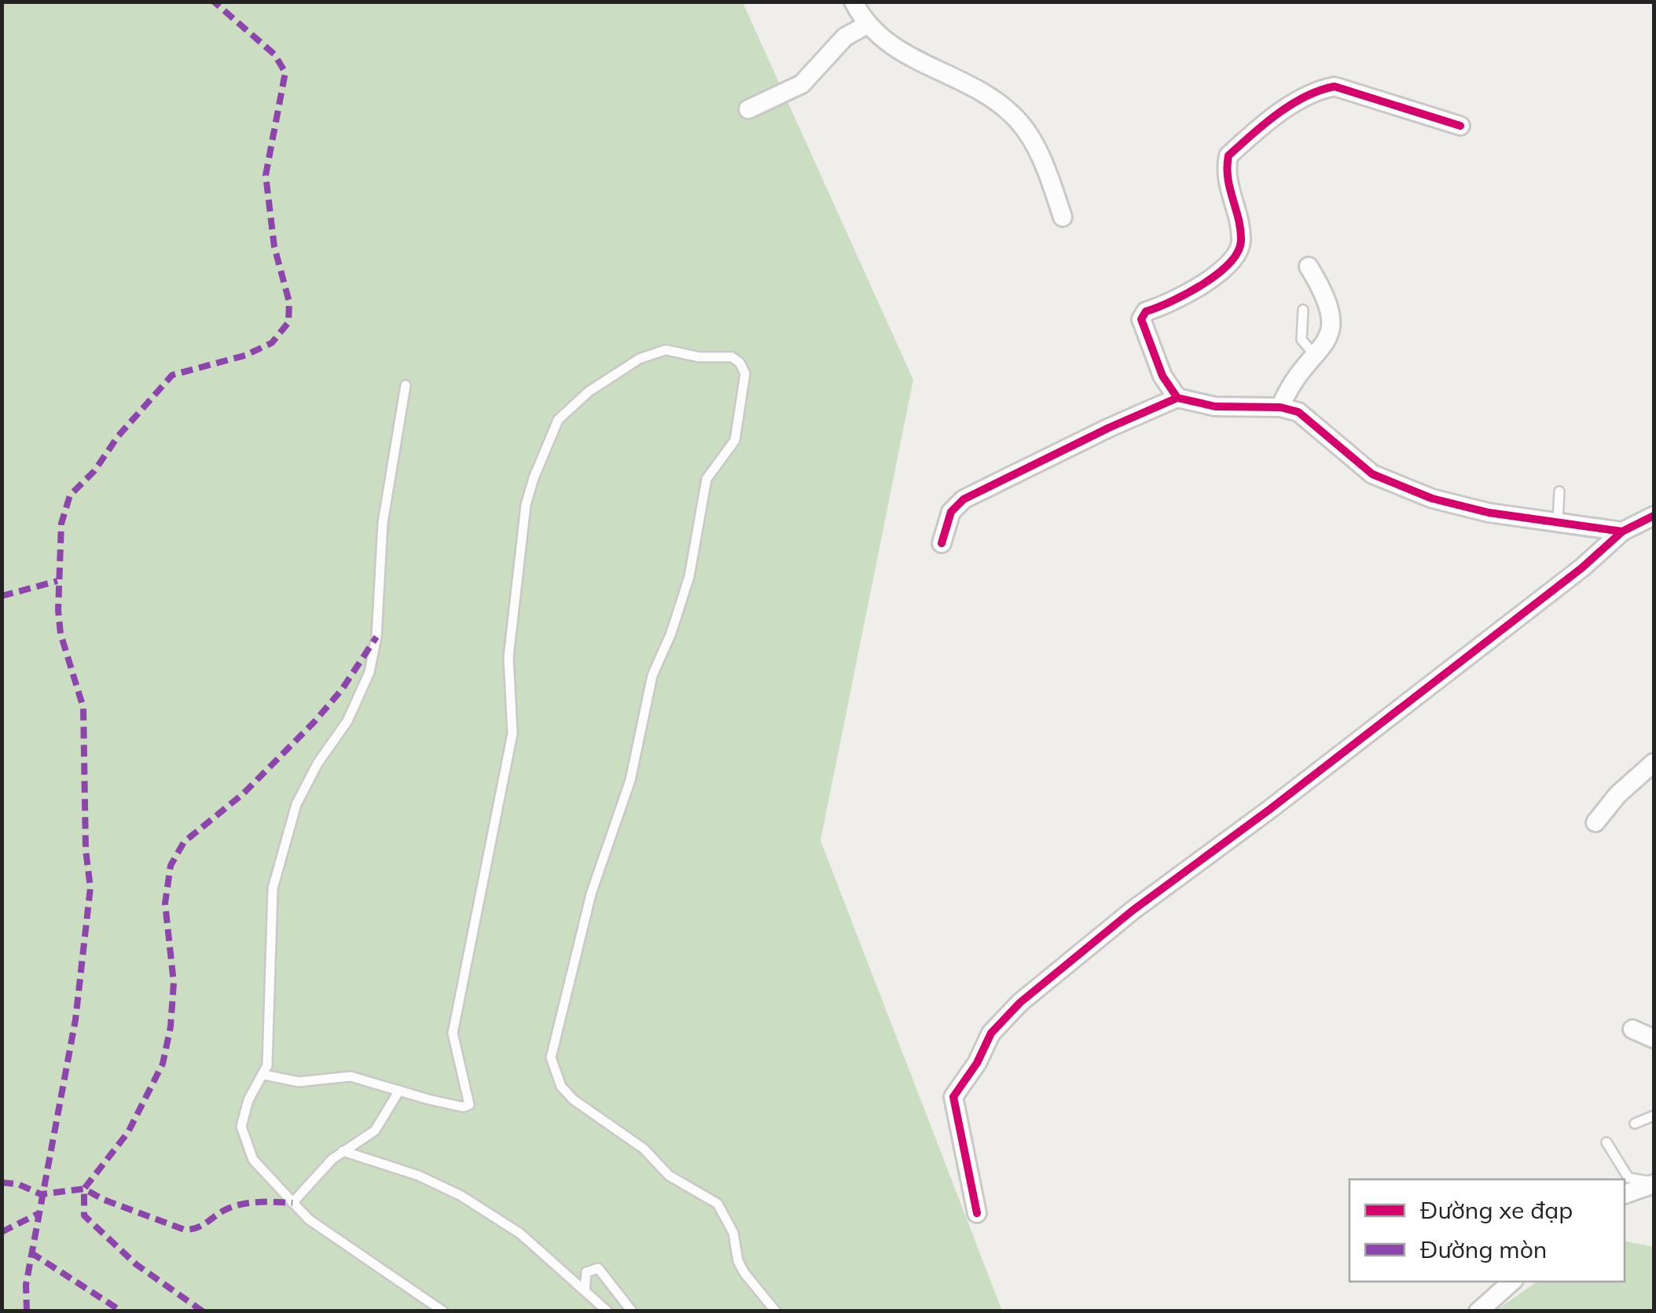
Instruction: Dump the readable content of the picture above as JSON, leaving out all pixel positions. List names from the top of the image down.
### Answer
{
  "legend": ["Đường xe đạp", "Đường mòn"]
}
